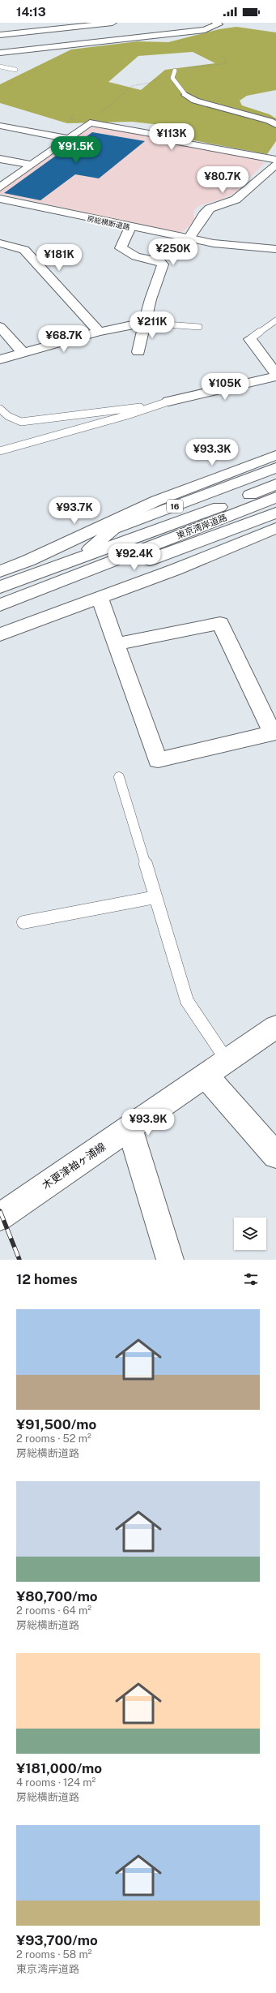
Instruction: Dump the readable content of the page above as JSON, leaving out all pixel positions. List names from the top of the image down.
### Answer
{
  "streets": {
    "main road": [
      "房総横断道路",
      "16",
      "東京湾岸道路",
      "木更津袖ヶ浦線"
    ]
  },
  "crossings": [
    ["16", "東京湾岸道路"]
  ],
  "page": {
    "status": "14:13",
    "price": [
      "¥113K",
      "¥91.5K",
      "¥80.7K",
      "¥250K",
      "¥181K",
      "¥211K",
      "¥68.7K",
      "¥105K",
      "¥93.3K",
      "¥93.7K",
      "¥92.4K",
      "¥93.9K"
    ],
    "heading": "12 homes",
    "list": [
      {
        "name": "¥91,500/mo",
        "note": "2 rooms · 52 m² · 房総横断道路"
      },
      {
        "name": "¥80,700/mo",
        "note": "2 rooms · 64 m² · 房総横断道路"
      },
      {
        "name": "¥181,000/mo",
        "note": "4 rooms · 124 m² · 房総横断道路"
      },
      {
        "name": "¥93,700/mo",
        "note": "2 rooms · 58 m² · 東京湾岸道路"
      }
    ]
  }
}
